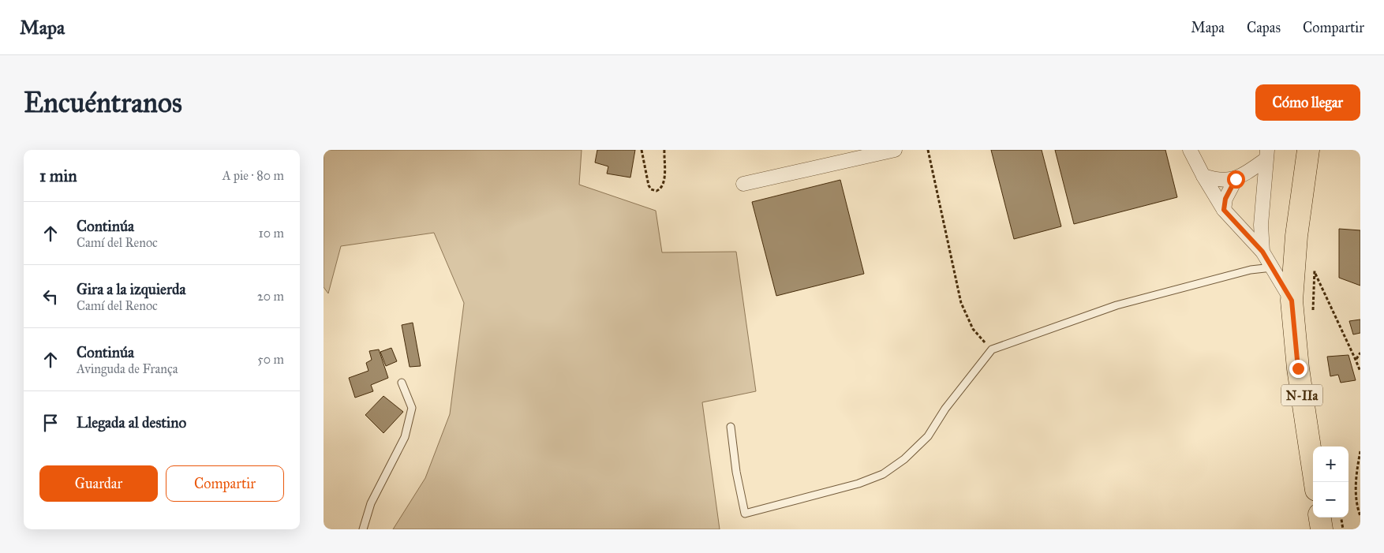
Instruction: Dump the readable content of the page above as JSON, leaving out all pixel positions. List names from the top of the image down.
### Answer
{
  "streets": {
    "main road": ["N-IIa"]
  },
  "page": {
    "header": "Mapa",
    "nav": ["Mapa", "Capas", "Compartir"],
    "buttons": [
      "Cómo llegar",
      ["Guardar", "Compartir"]
    ],
    "title": "Encuéntranos",
    "heading": ["1 min", "A pie · 80 m"],
    "list": [
      ["Continúa", "Camí del Renoc", "10 m"],
      ["Gira a la izquierda", "Camí del Renoc", "20 m"],
      ["Continúa", "Avinguda de França", "50 m"],
      "Llegada al destino"
    ],
    "map_buttons": ["+", "−"]
  }
}
